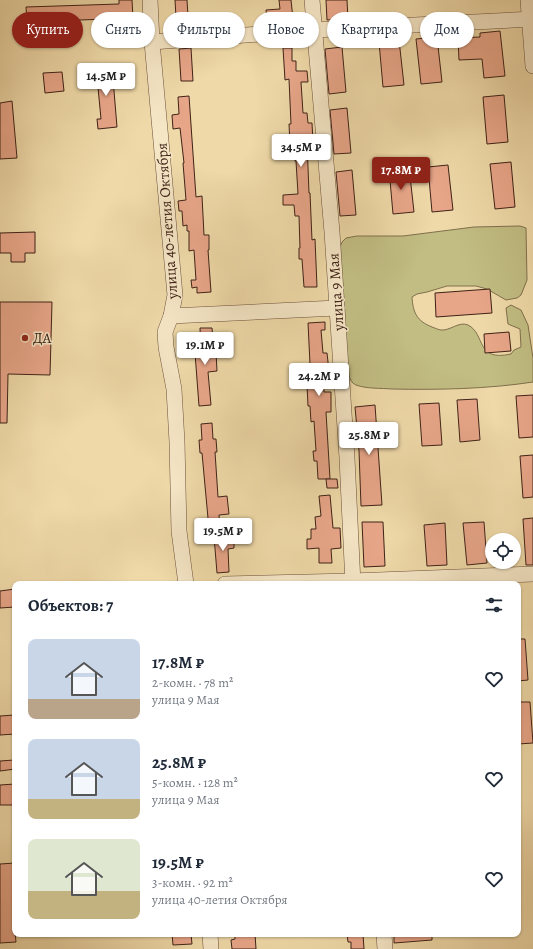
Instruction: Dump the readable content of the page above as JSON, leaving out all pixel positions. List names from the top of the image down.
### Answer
{
  "streets": {
    "street": ["улица 40-летия Октября", "улица 9 Мая"]
  },
  "places": ["ДА"],
  "page": {
    "chip": [
      "Купить",
      "Снять",
      "Фильтры",
      "Новое",
      "Квартира",
      "Дом"
    ],
    "price": [
      "14.5M ₽",
      "34.5M ₽",
      "17.8M ₽",
      "19.1M ₽",
      "24.2M ₽",
      "25.8M ₽",
      "19.5M ₽"
    ],
    "heading": "Объектов: 7",
    "list": [
      {
        "name": "17.8M ₽",
        "note": "2-комн. · 78 m² · улица 9 Мая"
      },
      {
        "name": "25.8M ₽",
        "note": "5-комн. · 128 m² · улица 9 Мая"
      },
      {
        "name": "19.5M ₽",
        "note": "3-комн. · 92 m² · улица 40-летия Октября"
      }
    ]
  }
}
